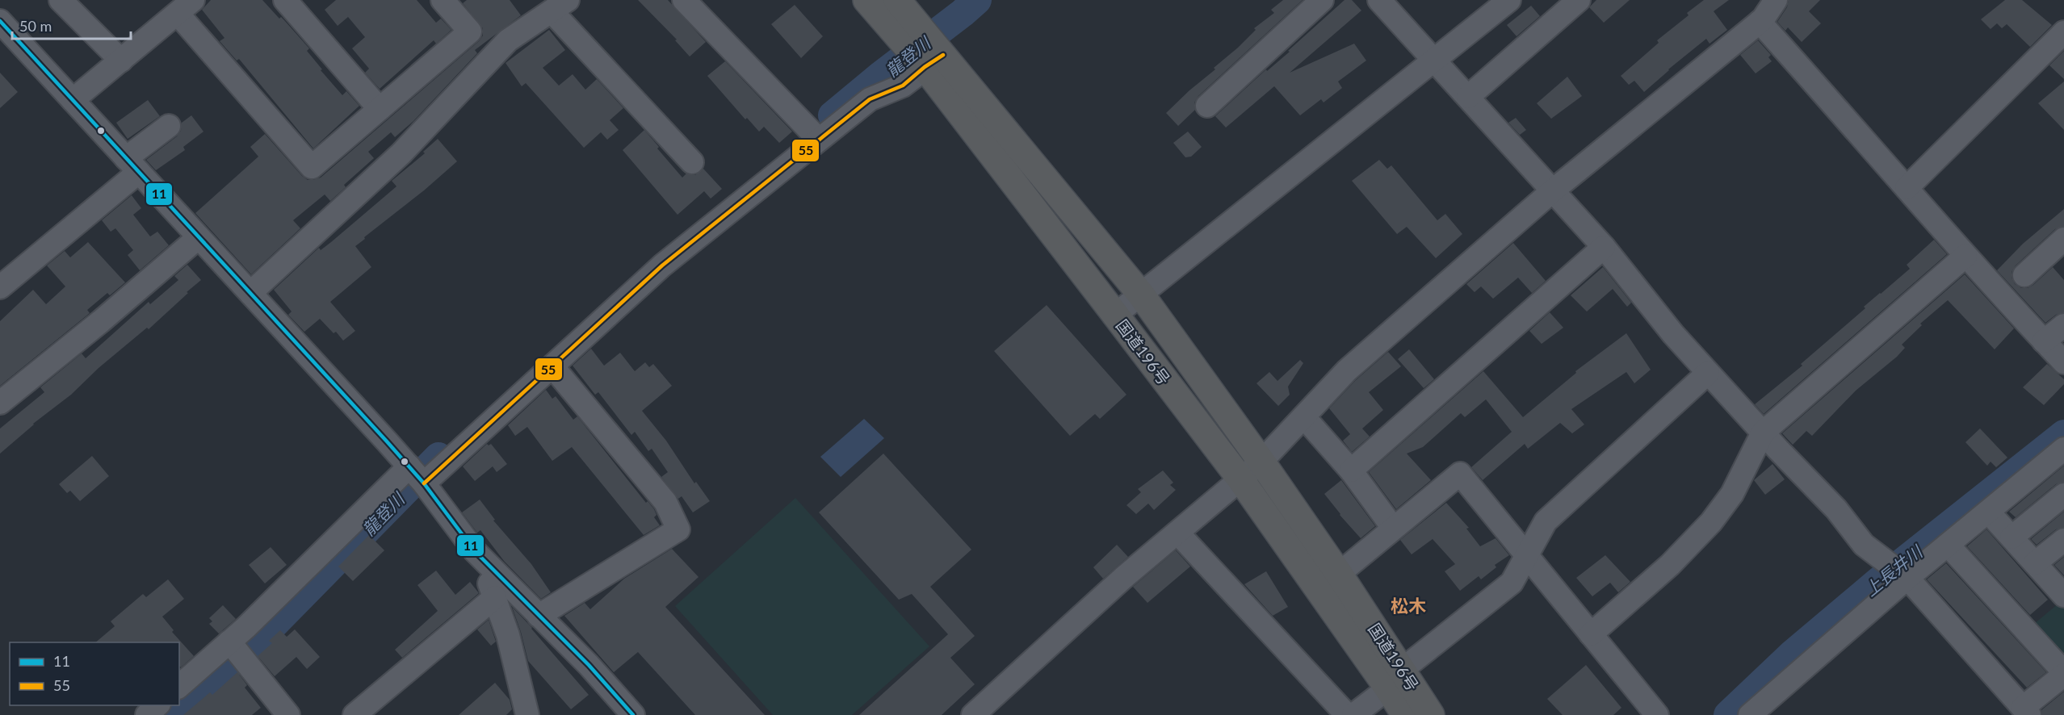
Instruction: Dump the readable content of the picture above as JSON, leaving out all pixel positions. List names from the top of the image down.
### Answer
{
  "streets": {
    "highway": ["国道196号"]
  },
  "districts": ["松木"],
  "water": ["龍登川", "上長井川"],
  "lines": ["transit line 11", "transit line 55"],
  "legend": ["11", "55"],
  "scale_bar": "50 m"
}
